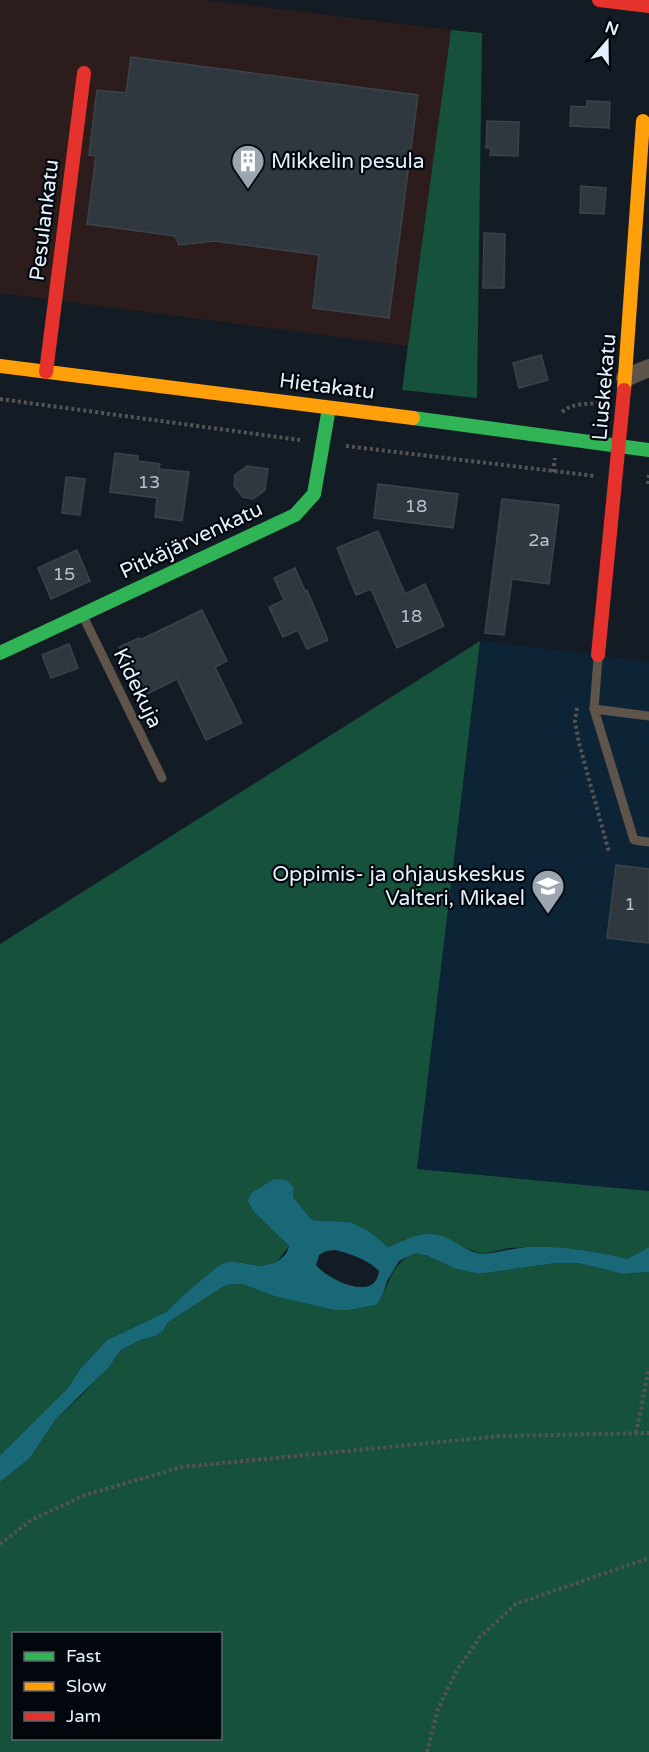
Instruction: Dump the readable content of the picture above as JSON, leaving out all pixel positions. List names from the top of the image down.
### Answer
{
  "streets": {
    "main road": [
      "Pesulankatu",
      "Hietakatu",
      "Liuskekatu",
      "Pitkäjärvenkatu"
    ],
    "lane": ["Kidekuja"]
  },
  "crossings": [
    ["Pesulankatu", "Hietakatu"],
    ["Hietakatu", "Liuskekatu"],
    ["Hietakatu", "Pitkäjärvenkatu"],
    ["Pitkäjärvenkatu", "Kidekuja"]
  ],
  "places": {
    "building": ["Mikkelin pesula"],
    "school or university": ["Oppimis- ja ohjauskeskus Valteri, Mikael"]
  },
  "house_numbers": [
    "13",
    "18",
    "2a",
    "15",
    "18",
    "1"
  ],
  "legend": ["Fast", "Slow", "Jam"],
  "north": "top"
}
